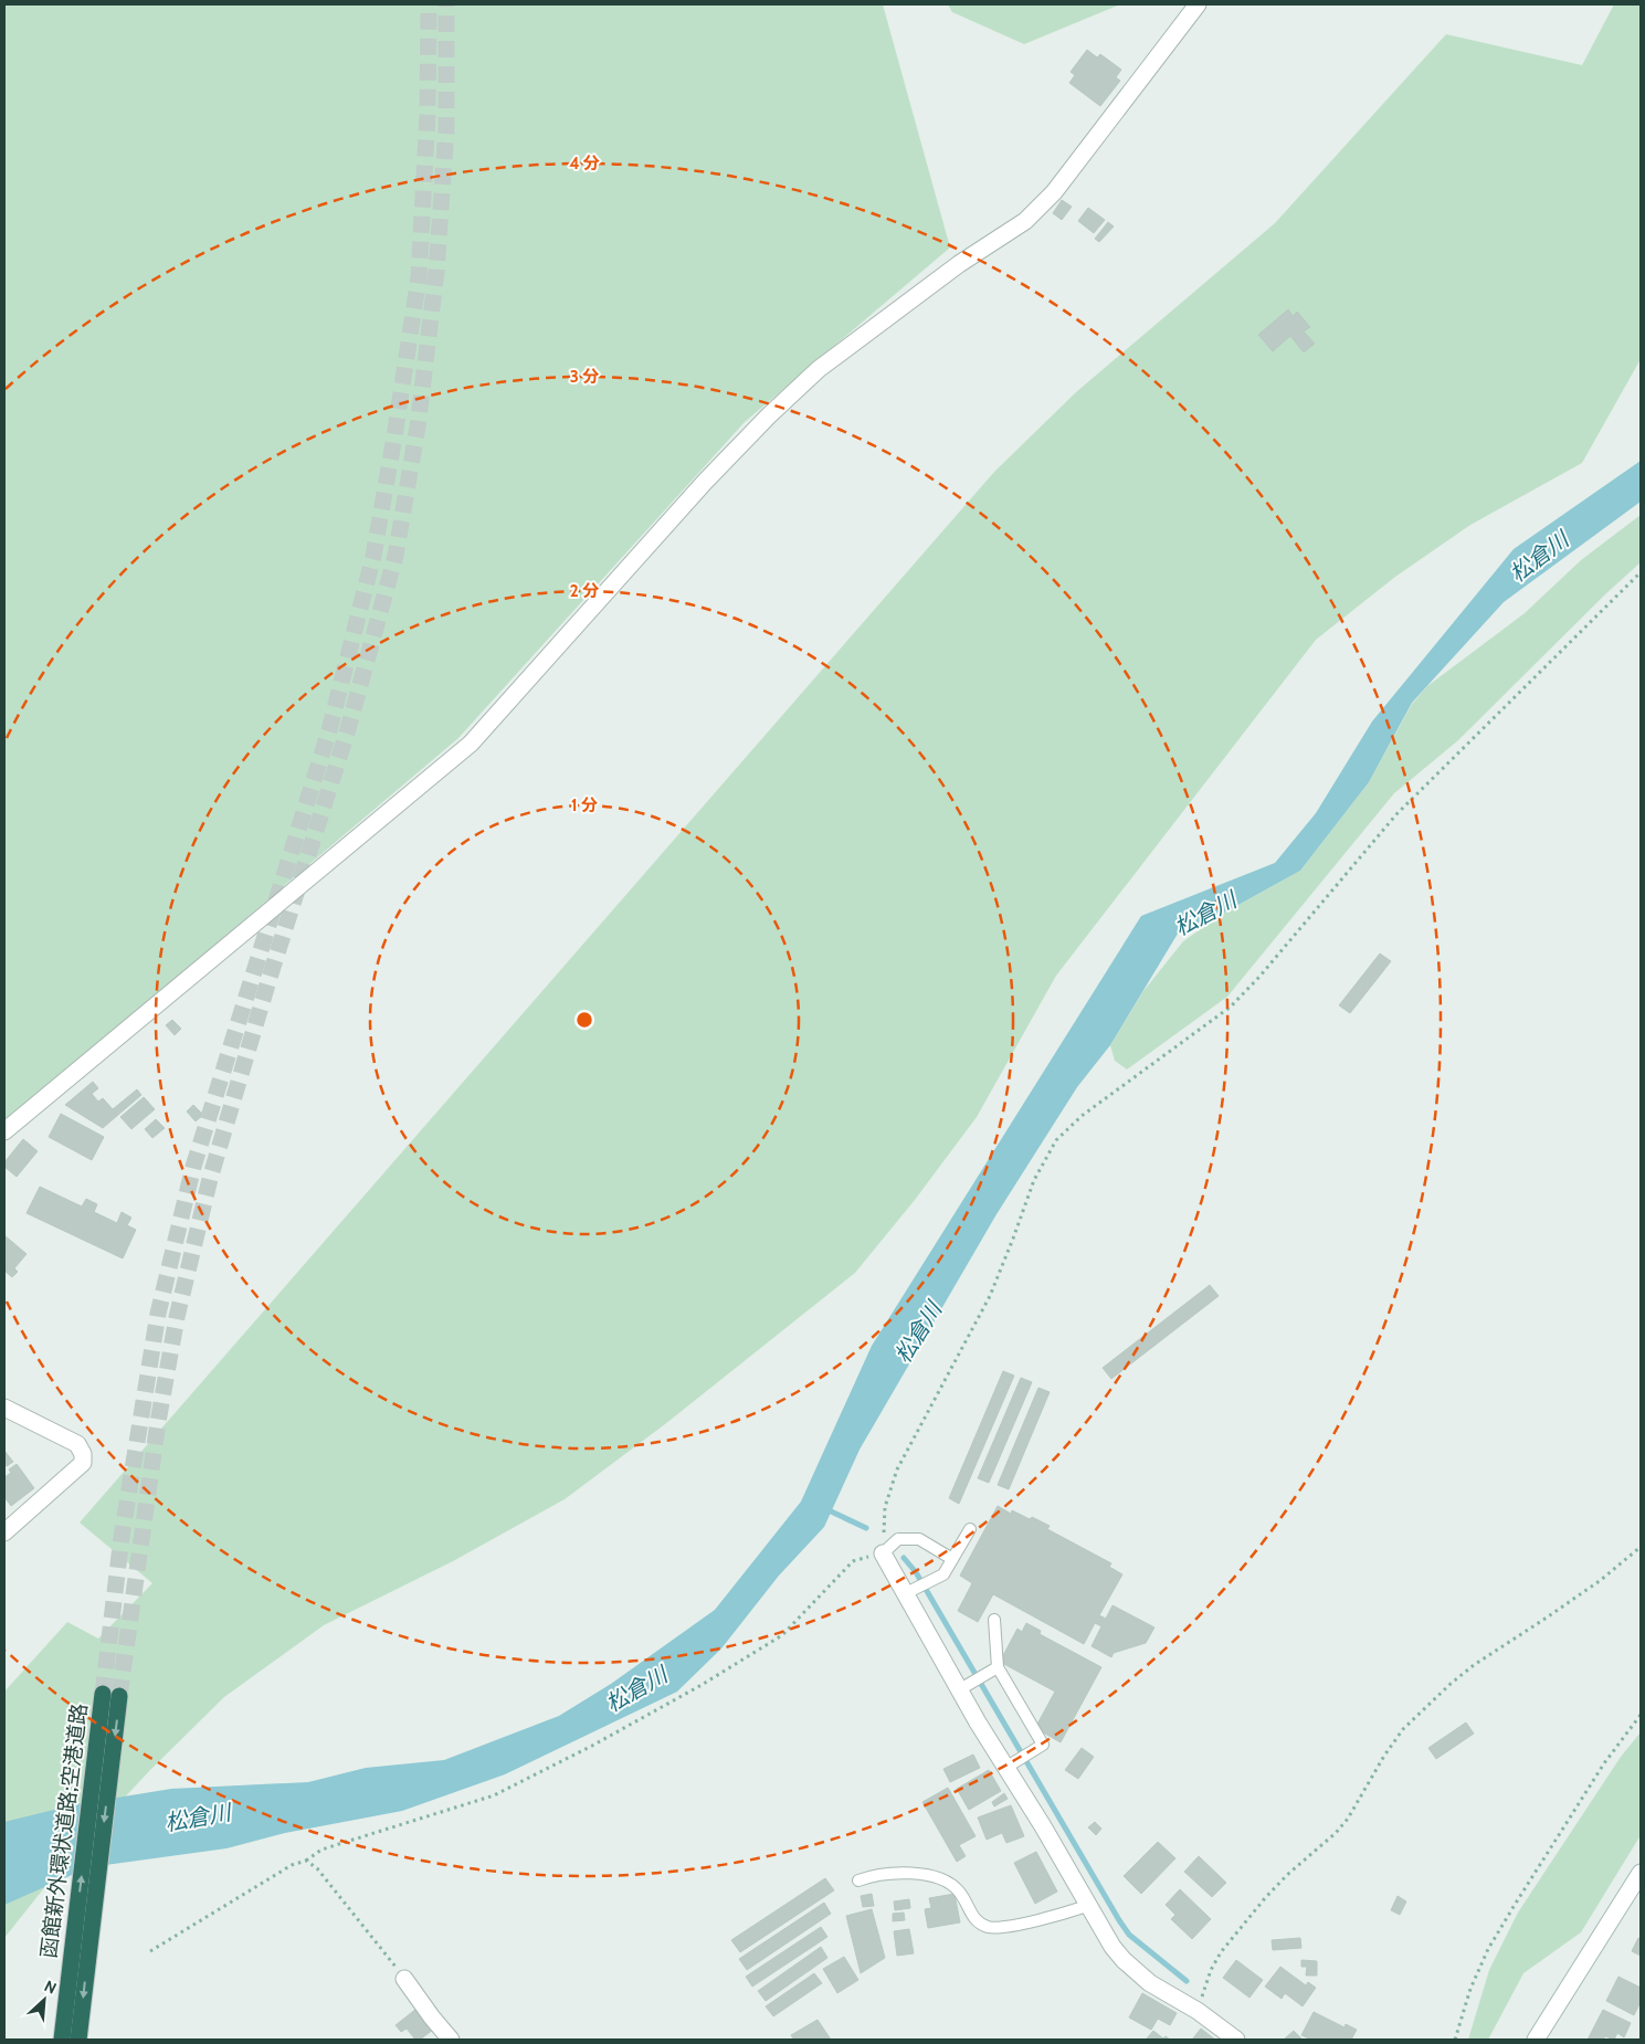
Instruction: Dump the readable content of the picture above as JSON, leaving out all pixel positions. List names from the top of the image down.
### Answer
{
  "streets": {
    "highway": ["函館新外環状道路;空港道路"]
  },
  "water": ["松倉川"],
  "north": "top right",
  "rings": [
    "4 分",
    "3 分",
    "2 分",
    "1 分"
  ]
}
